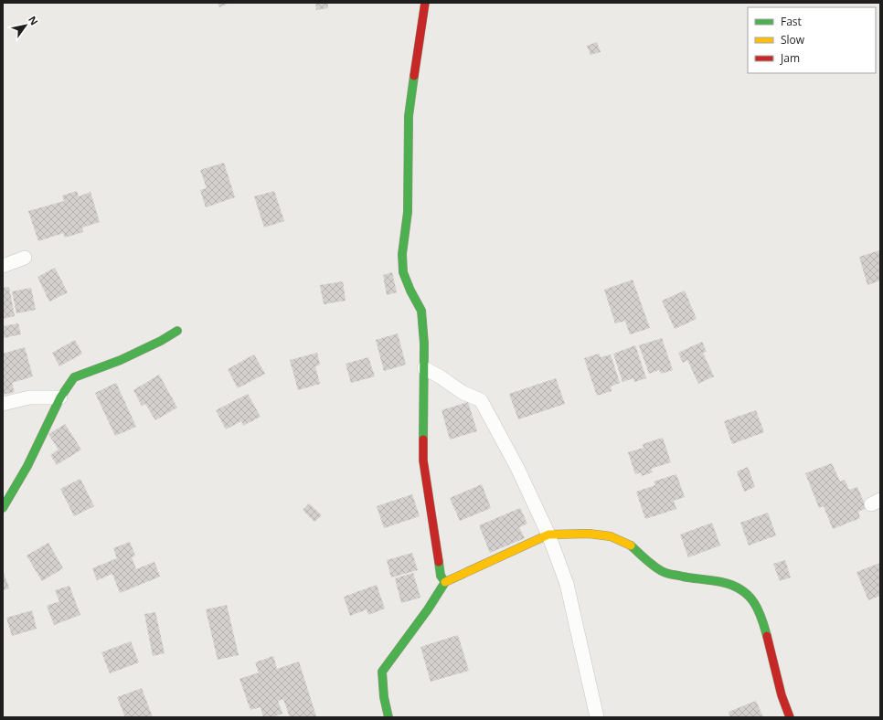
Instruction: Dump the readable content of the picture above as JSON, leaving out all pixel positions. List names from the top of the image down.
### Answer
{
  "legend": ["Fast", "Slow", "Jam"],
  "north": "top right"
}
